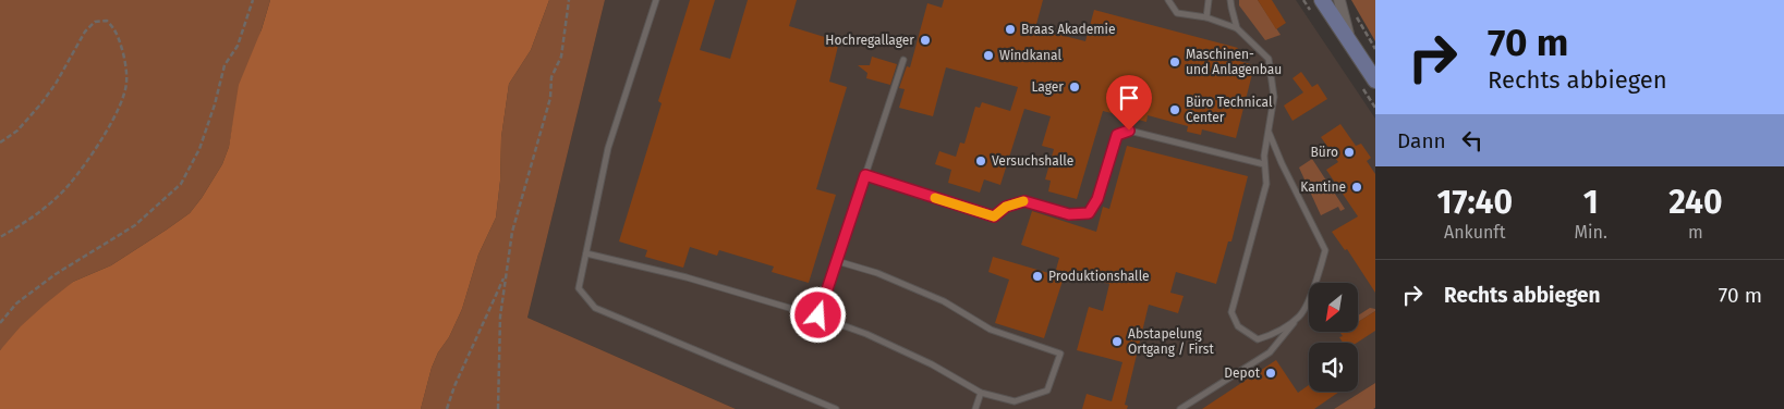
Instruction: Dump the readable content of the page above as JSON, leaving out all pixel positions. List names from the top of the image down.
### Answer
{
  "places": [
    "Braas Akademie",
    "Hochregallager",
    "Windkanal",
    "Maschinen- und Anlagenbau",
    "Lager",
    "Büro Technical Center",
    "Büro",
    "Versuchshalle",
    "Kantine",
    "Produktionshalle",
    "Abstapelung Ortgang / First",
    "Depot"
  ],
  "north": "bottom left",
  "page": {
    "turn": ["70 m", "Rechts abbiegen"],
    "then": "Dann",
    "eta": [
      "17:40",
      "Ankunft",
      "1",
      "Min.",
      "240",
      "m"
    ],
    "list": [
      {
        "name": "Rechts abbiegen",
        "value": "70 m"
      }
    ]
  }
}
